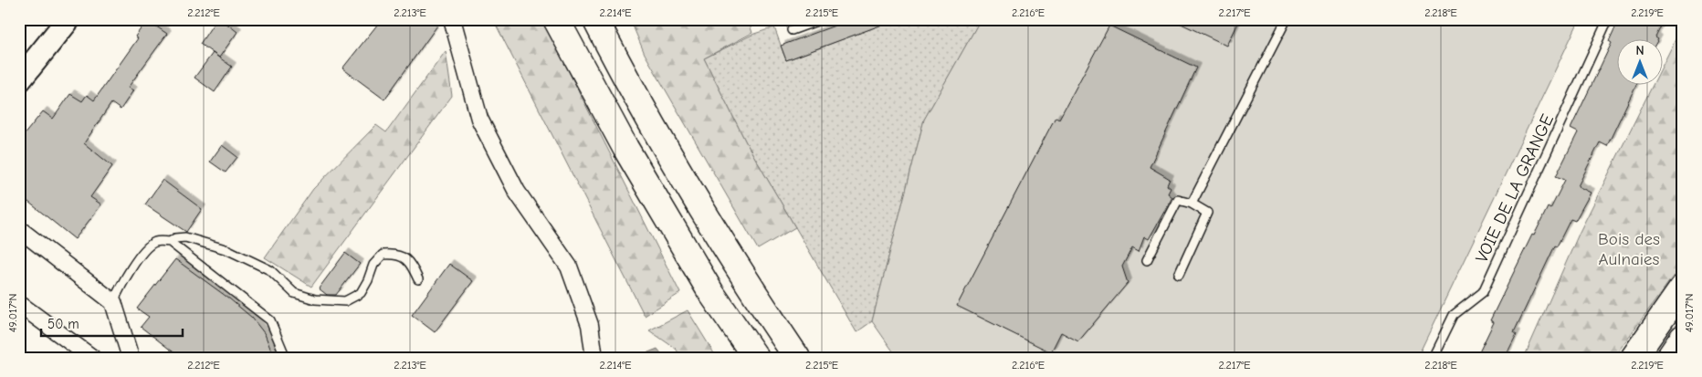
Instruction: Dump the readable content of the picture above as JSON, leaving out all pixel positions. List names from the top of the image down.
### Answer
{
  "streets": {
    "lane": ["VOIE DE LA GRANGE"]
  },
  "parks": ["Bois des Aulnaies"],
  "scale_bar": "50 m",
  "north": "top",
  "coordinates": [
    "2.212°E",
    "2.213°E",
    "2.214°E",
    "2.215°E",
    "2.216°E",
    "2.217°E",
    "2.218°E",
    "2.219°E",
    "49.017°N"
  ]
}
